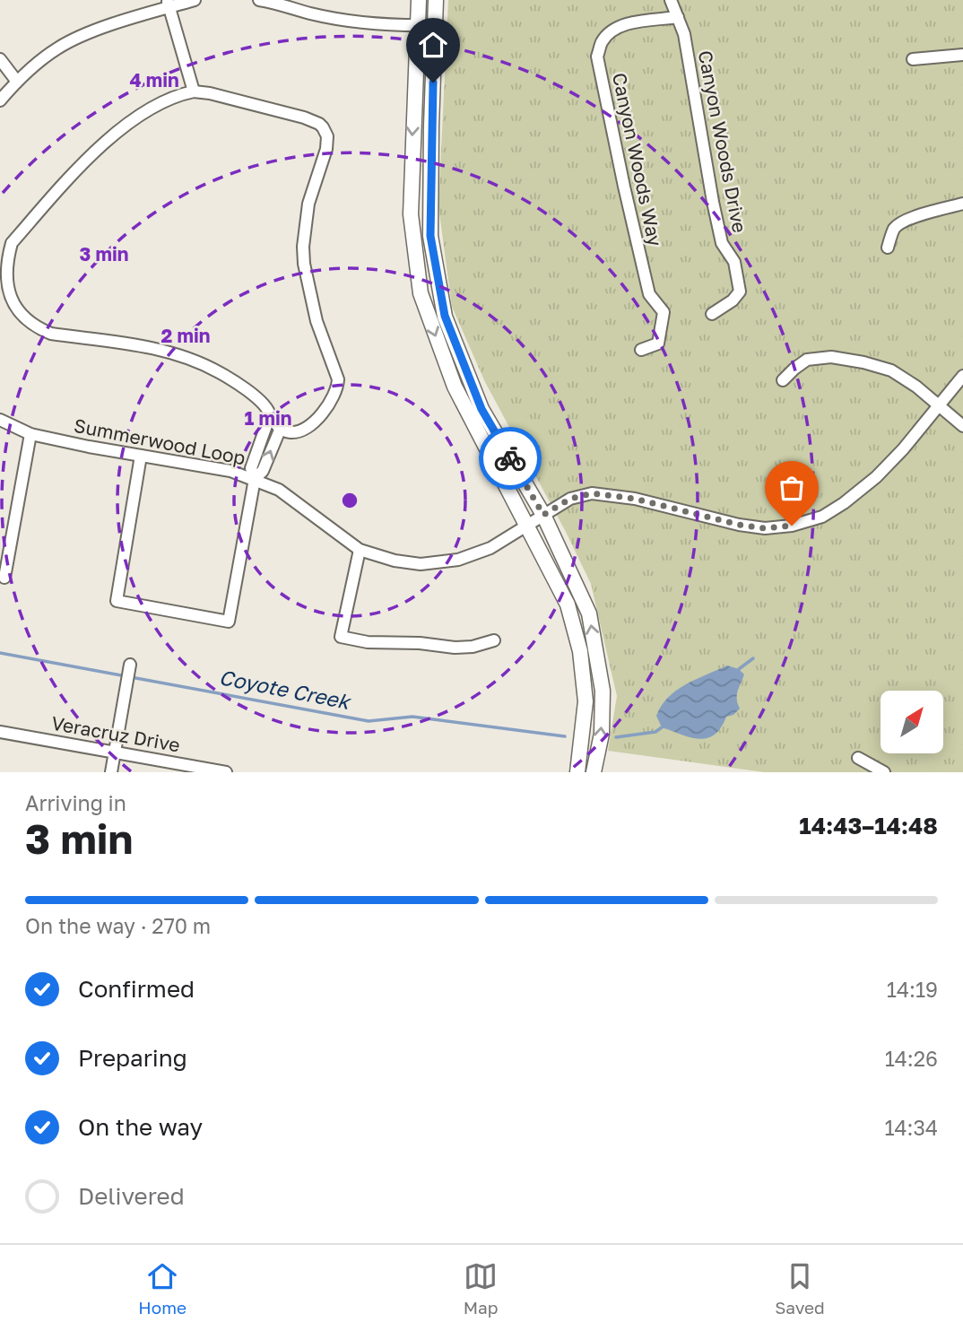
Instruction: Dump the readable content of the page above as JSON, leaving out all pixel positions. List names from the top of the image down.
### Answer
{
  "streets": {
    "street": [
      "Canyon Woods Drive",
      "Canyon Woods Way",
      "Summerwood Loop",
      "Veracruz Drive"
    ]
  },
  "crossings": [
    ["Canyon Woods Drive", "Canyon Woods Way"]
  ],
  "water": ["Coyote Creek"],
  "north": "top right",
  "page": {
    "heading": ["3 min", "Arriving in", "14:43–14:48"],
    "bar": "On the way · 270 m",
    "list": [
      ["Confirmed", "14:19"],
      ["Preparing", "14:26"],
      ["On the way", "14:34"],
      "Delivered"
    ],
    "tabs": ["Home", "Map", "Saved"]
  },
  "rings": [
    "4 min",
    "3 min",
    "2 min",
    "1 min"
  ]
}
